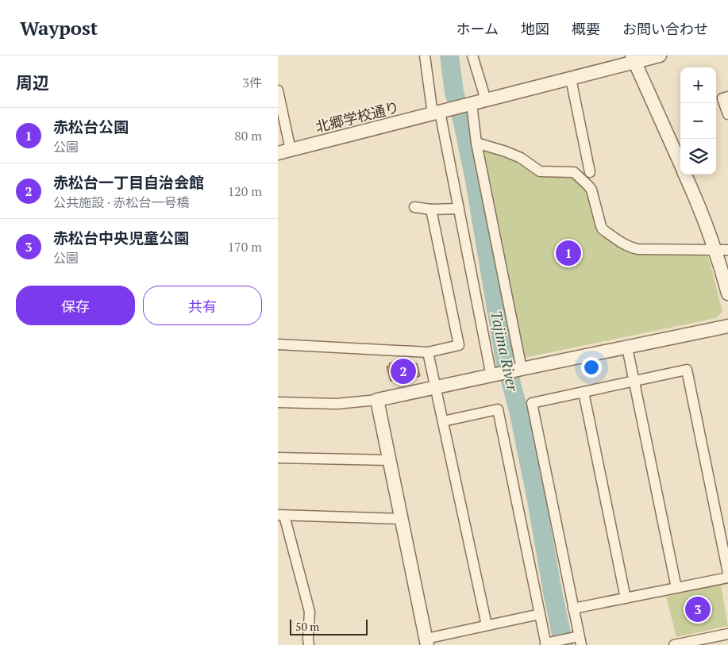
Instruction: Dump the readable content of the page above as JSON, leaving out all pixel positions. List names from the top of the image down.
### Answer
{
  "streets": {
    "street": ["北郷学校通り"]
  },
  "water": ["Tajima River"],
  "scale_bar": "50 m",
  "page": {
    "header": "Waypost",
    "nav": [
      "ホーム",
      "地図",
      "概要",
      "お問い合わせ"
    ],
    "heading": ["周辺", "3件"],
    "map_buttons": ["+", "−"],
    "list": [
      {
        "mark": "1",
        "name": "赤松台公園",
        "note": "公園",
        "value": "80 m"
      },
      {
        "mark": "2",
        "name": "赤松台一丁目自治会館",
        "note": "公共施設 · 赤松台一号橋",
        "value": "120 m"
      },
      {
        "mark": "3",
        "name": "赤松台中央児童公園",
        "note": "公園",
        "value": "170 m"
      }
    ],
    "pins": ["1", "2", "3"],
    "buttons": ["保存", "共有"],
    "scale": "50 m"
  }
}
